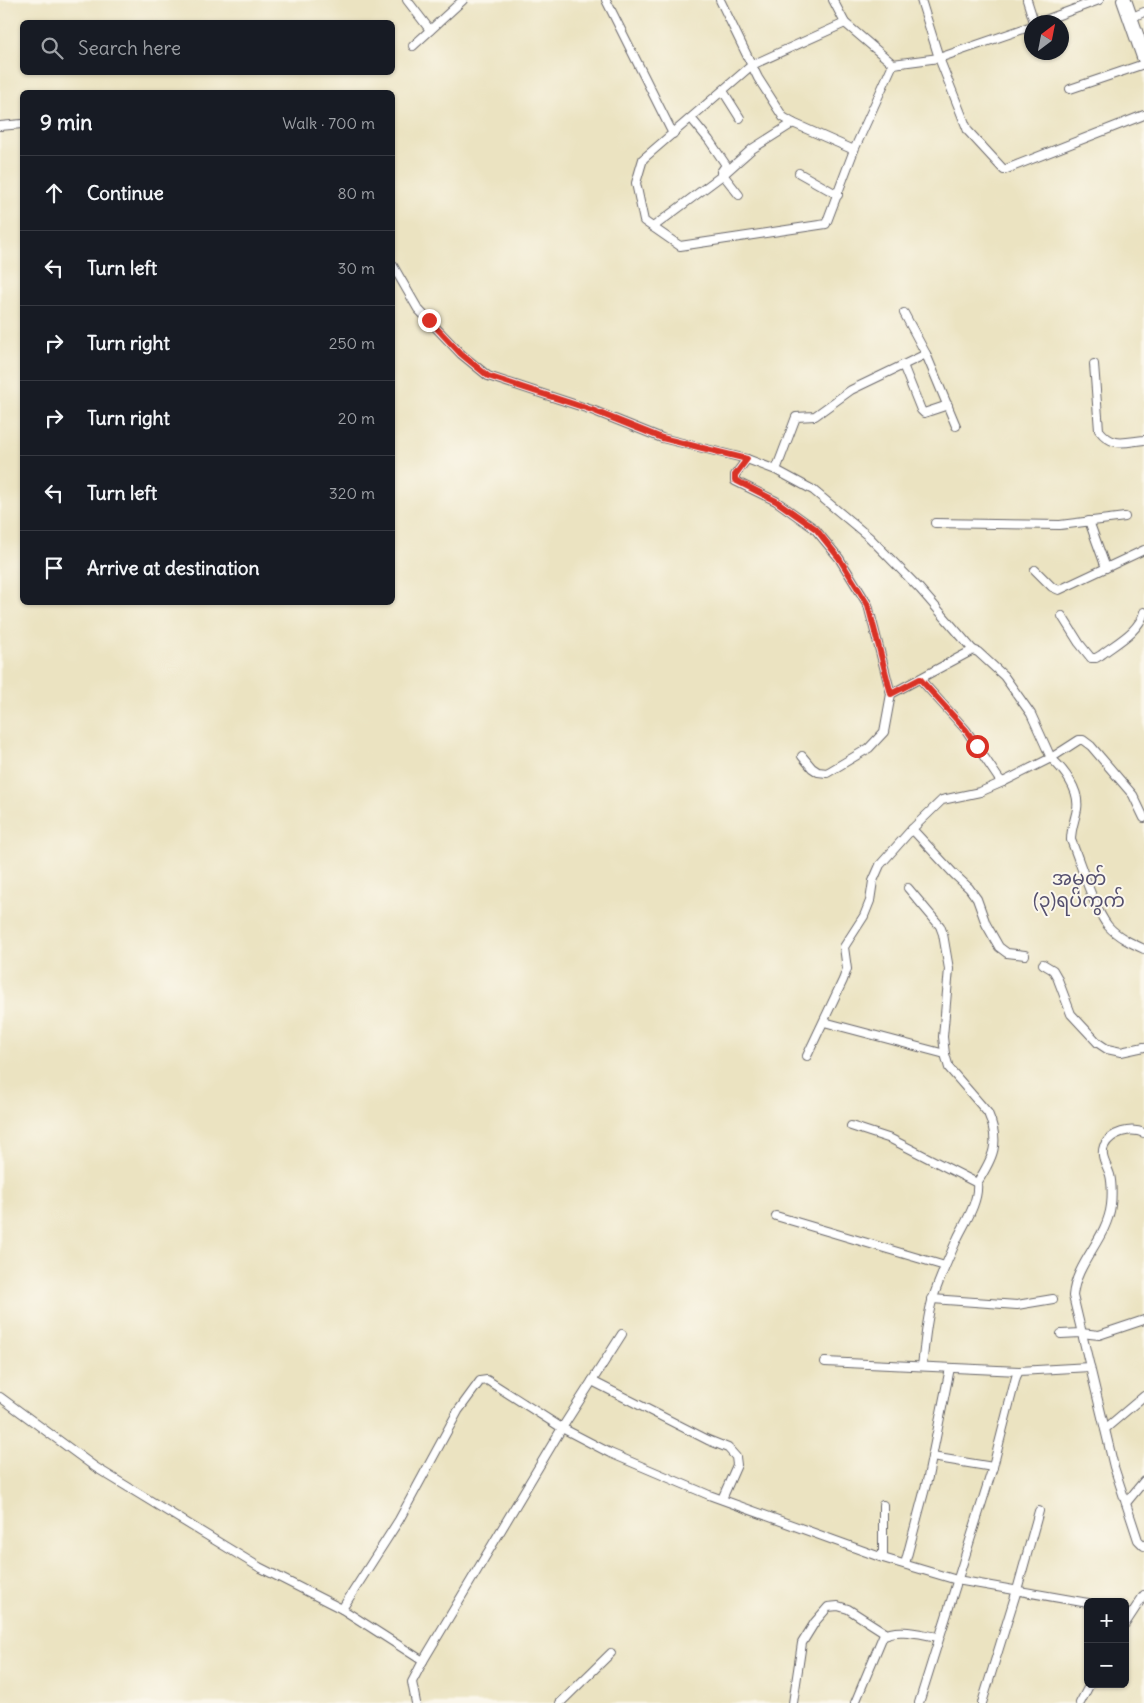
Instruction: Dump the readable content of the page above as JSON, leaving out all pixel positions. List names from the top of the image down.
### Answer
{
  "districts": ["အမှတ် (၃)ရပ်ကွက်"],
  "north": "top right",
  "page": {
    "search": "Search here",
    "heading": ["9 min", "Walk · 700 m"],
    "list": [
      ["Continue", "80 m"],
      ["Turn left", "30 m"],
      ["Turn right", "250 m"],
      ["Turn right", "20 m"],
      ["Turn left", "320 m"],
      "Arrive at destination"
    ],
    "map_buttons": ["+", "−"]
  }
}
